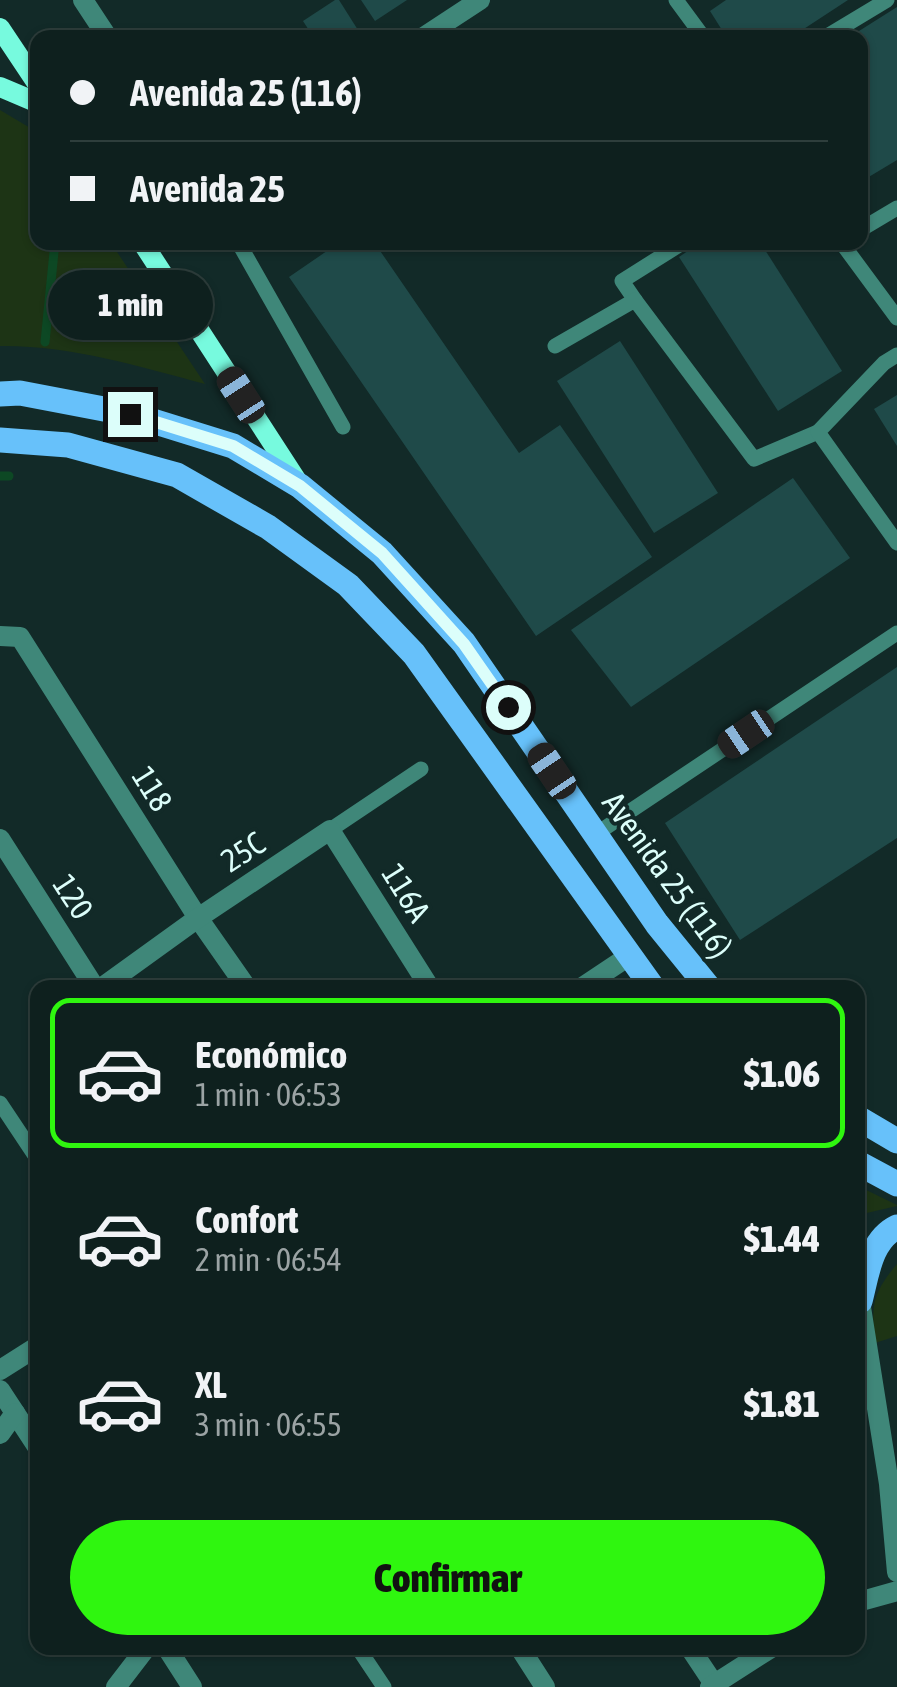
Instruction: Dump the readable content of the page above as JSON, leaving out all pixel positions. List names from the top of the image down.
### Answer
{
  "streets": {
    "main road": ["Avenida 25 (116)"],
    "street": [
      "118",
      "25C",
      "116A",
      "120"
    ]
  },
  "crossings": [
    ["118", "25C"],
    ["25C", "116A"]
  ],
  "page": {
    "banner": ["Avenida 25 (116)", "Avenida 25"],
    "bubble": "1 min",
    "list": [
      {
        "name": "Económico",
        "note": "1 min · 06:53",
        "value": "$1.06"
      },
      {
        "name": "Confort",
        "note": "2 min · 06:54",
        "value": "$1.44"
      },
      {
        "name": "XL",
        "note": "3 min · 06:55",
        "value": "$1.81"
      }
    ],
    "buttons": "Confirmar"
  }
}
